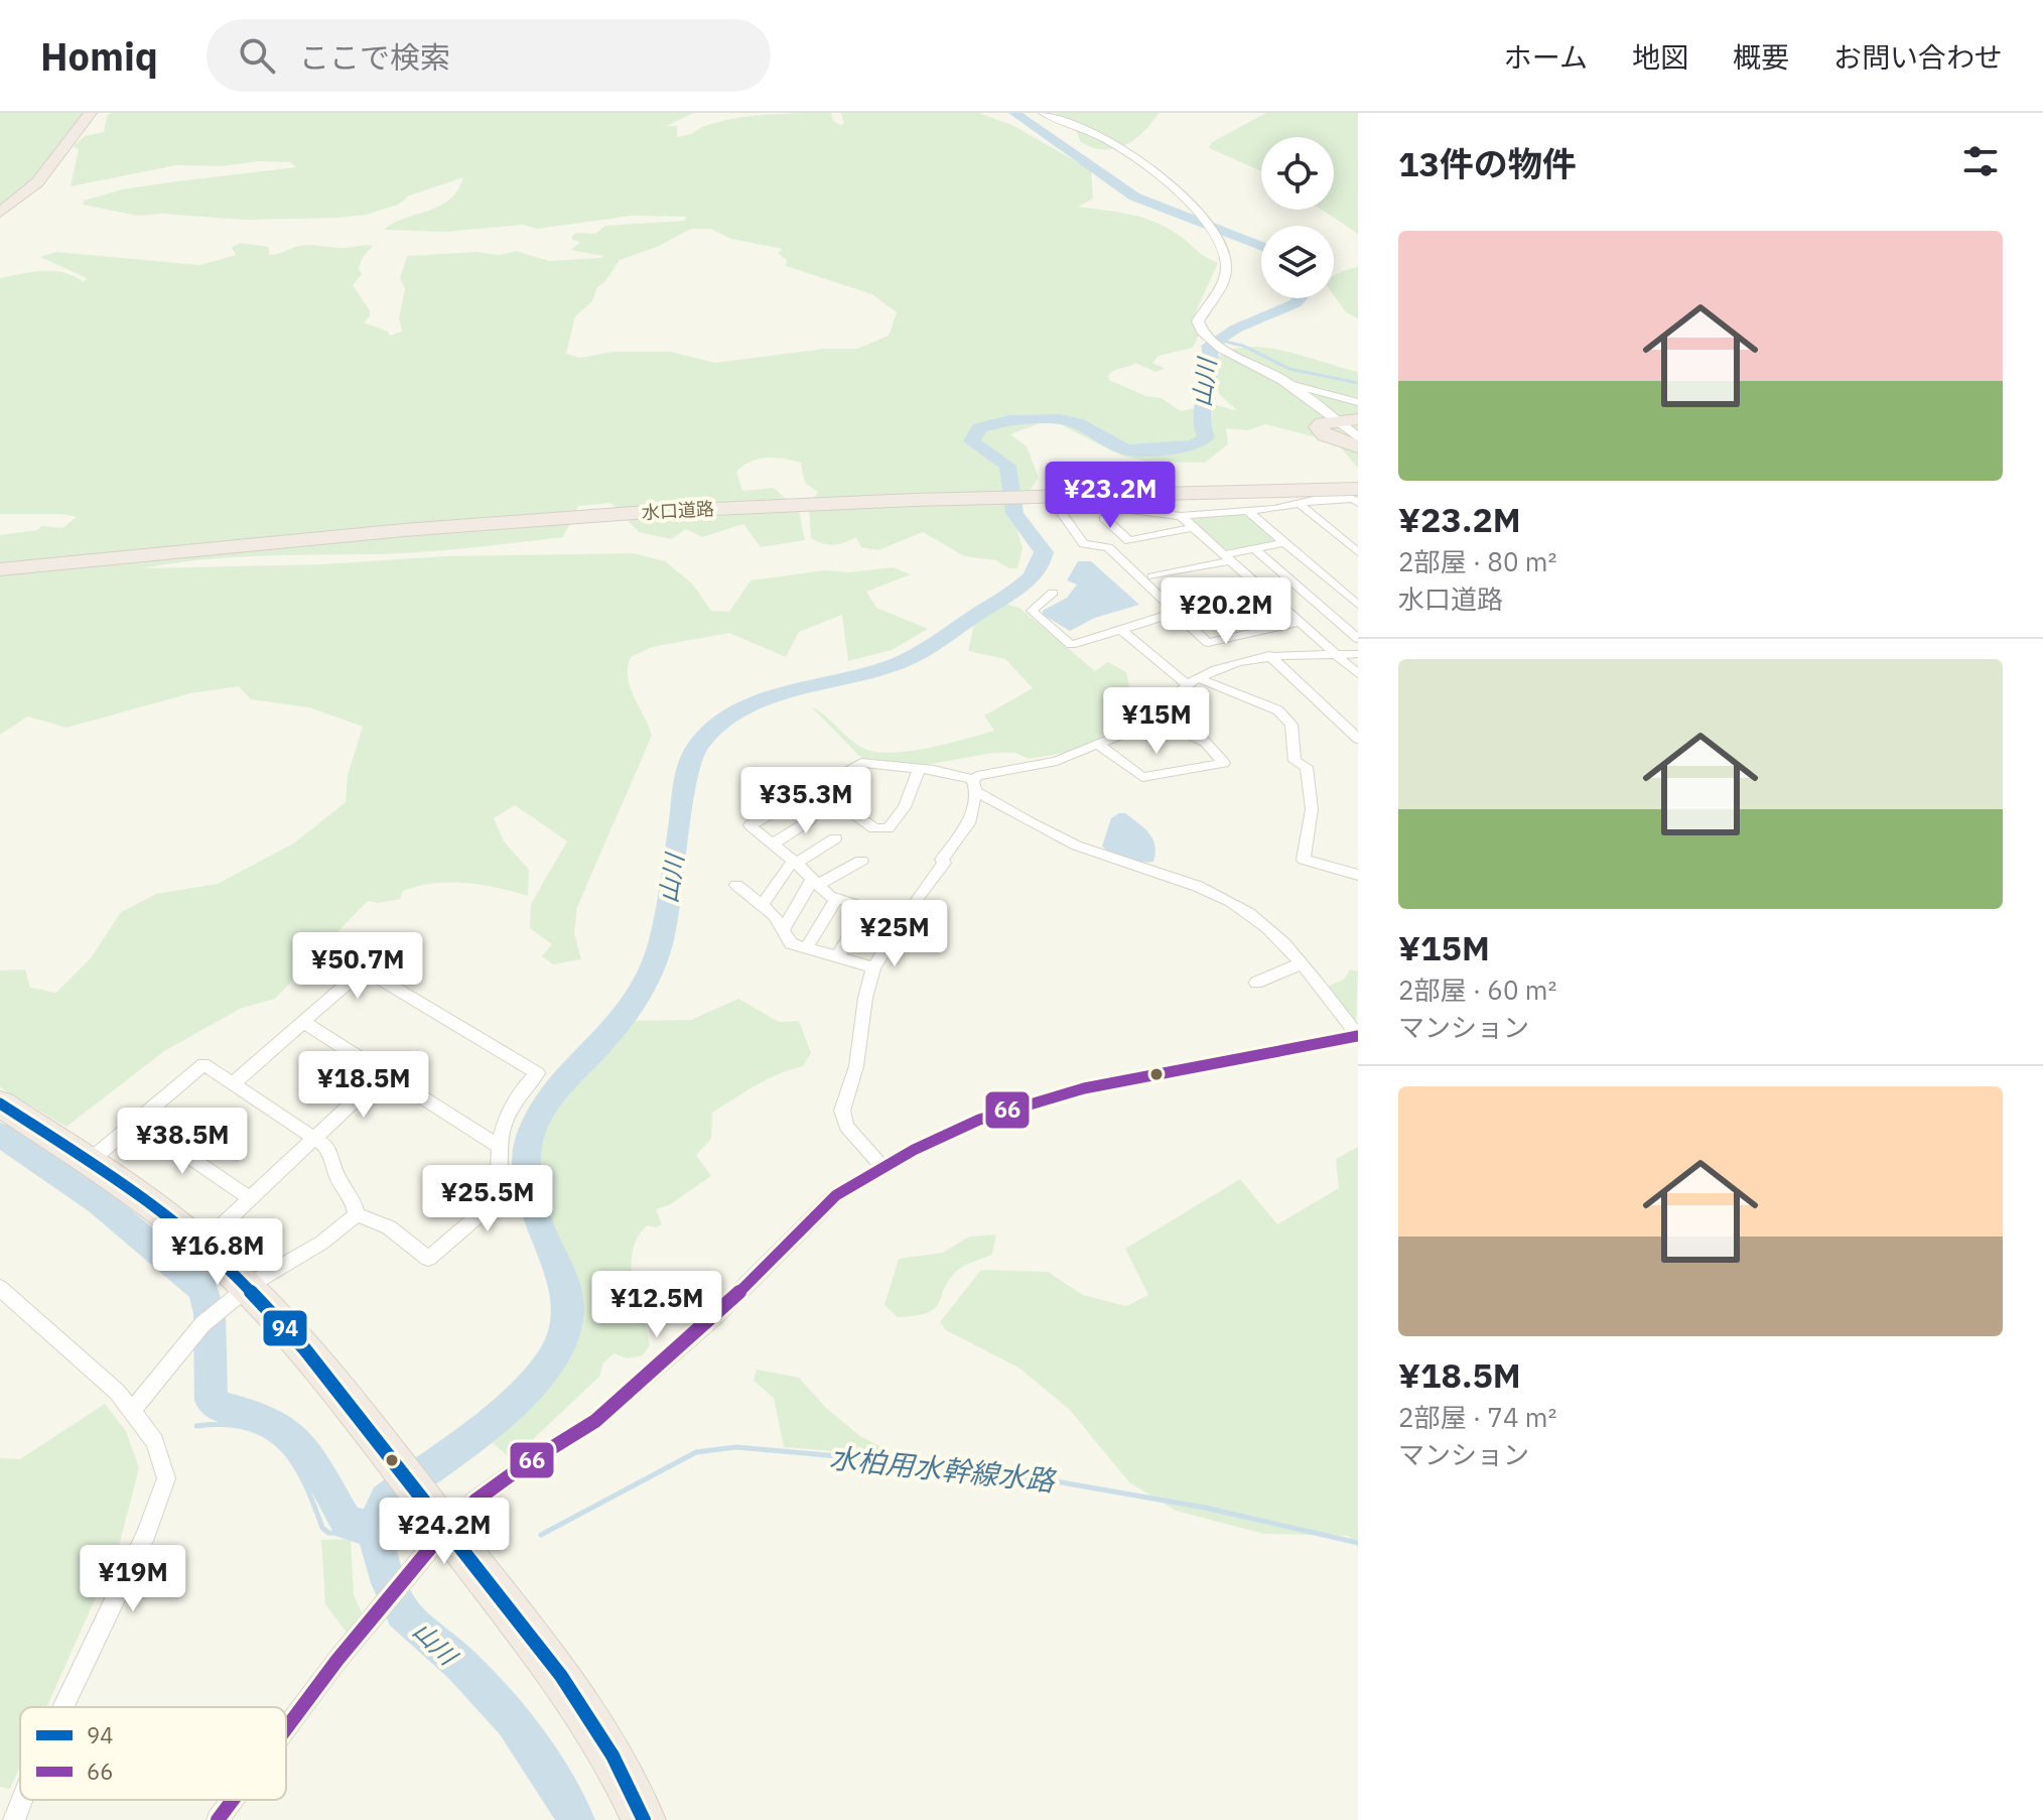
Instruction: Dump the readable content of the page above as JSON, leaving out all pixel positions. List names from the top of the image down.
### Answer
{
  "streets": {
    "highway": ["水口道路"]
  },
  "water": ["山川", "水柏用水幹線水路"],
  "lines": ["transit line 66", "transit line 94"],
  "legend": ["94", "66"],
  "page": {
    "header": "Homiq",
    "search": "ここで検索",
    "nav": [
      "ホーム",
      "地図",
      "概要",
      "お問い合わせ"
    ],
    "heading": "13件の物件",
    "list": [
      {
        "name": "¥23.2M",
        "note": "2部屋 · 80 m² · 水口道路"
      },
      {
        "name": "¥15M",
        "note": "2部屋 · 60 m² · マンション"
      },
      {
        "name": "¥18.5M",
        "note": "2部屋 · 74 m² · マンション"
      }
    ],
    "price": [
      "¥23.2M",
      "¥20.2M",
      "¥15M",
      "¥35.3M",
      "¥25M",
      "¥50.7M",
      "¥18.5M",
      "¥38.5M",
      "¥25.5M",
      "¥16.8M",
      "¥12.5M",
      "¥24.2M",
      "¥19M"
    ]
  }
}
